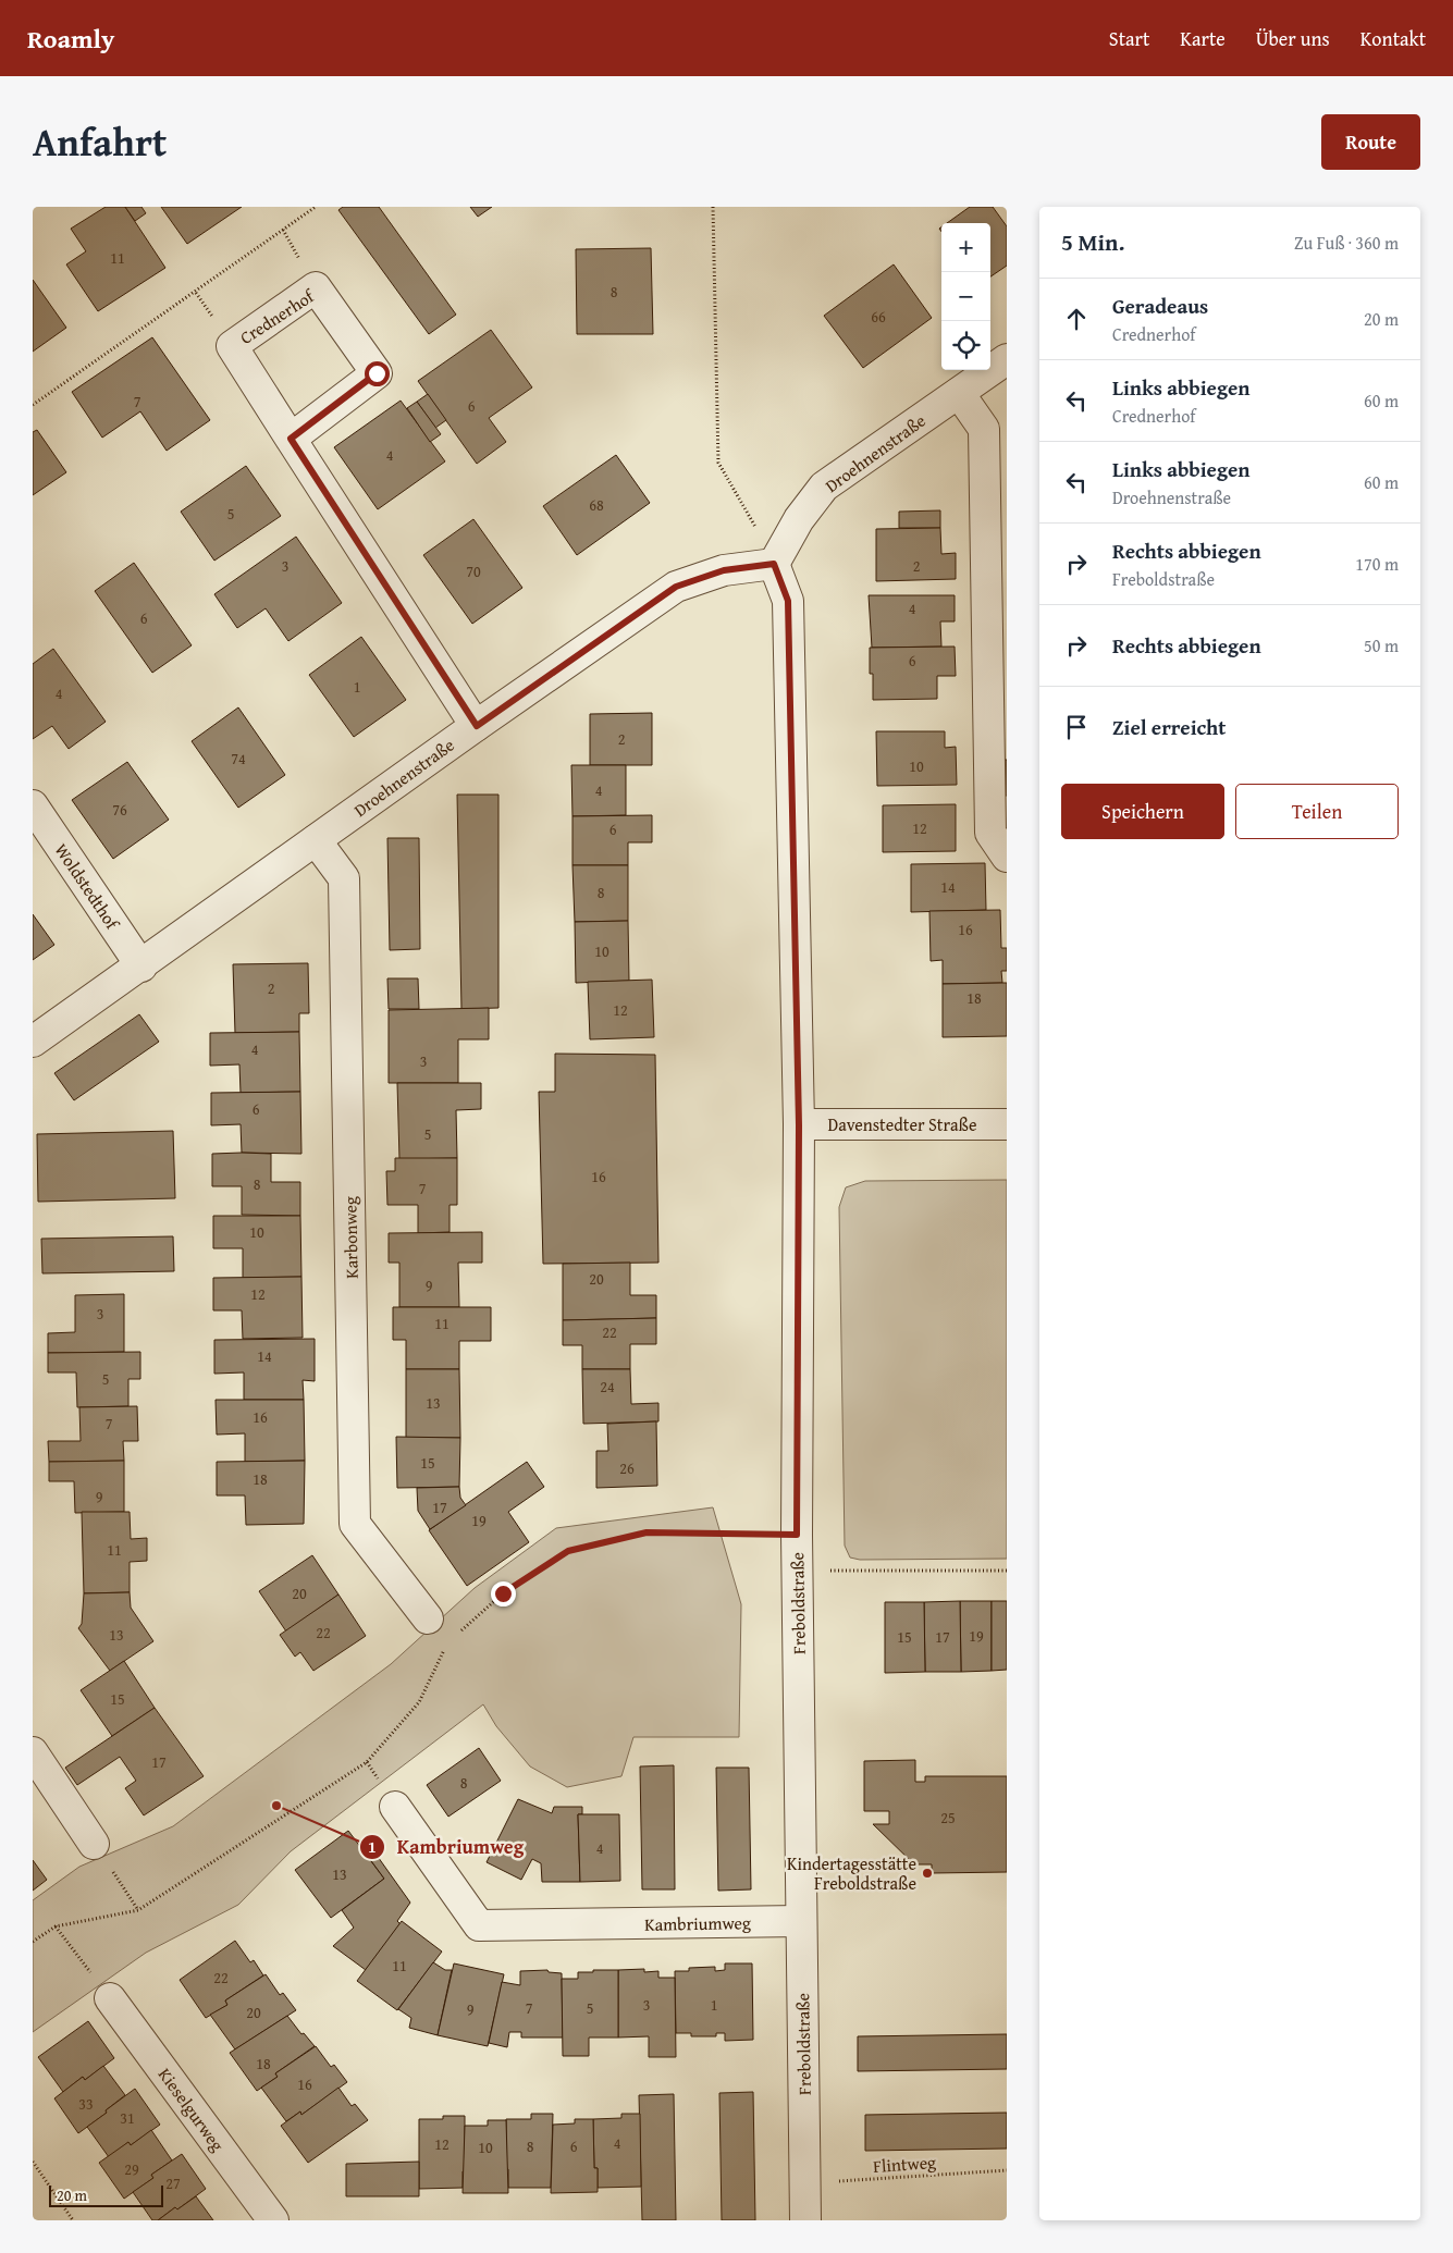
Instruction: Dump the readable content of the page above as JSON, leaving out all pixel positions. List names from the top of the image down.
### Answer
{
  "streets": {
    "street": [
      "Crednerhof",
      "Droehnenstraße",
      "Woldstedthof",
      "Davenstedter Straße",
      "Karbonweg",
      "Freboldstraße",
      "Kambriumweg",
      "Kieselgurweg"
    ],
    "path": ["Flintweg"]
  },
  "crossings": [
    ["Crednerhof", "Droehnenstraße"],
    ["Droehnenstraße", "Woldstedthof"],
    ["Droehnenstraße", "Karbonweg"],
    ["Droehnenstraße", "Freboldstraße"],
    ["Davenstedter Straße", "Freboldstraße"],
    ["Freboldstraße", "Kambriumweg"],
    ["Freboldstraße", "Flintweg"]
  ],
  "places": ["Kambriumweg", "Kindertagesstätte Freboldstraße"],
  "house_numbers": [
    "11",
    "8",
    "66",
    "7",
    "6",
    "4",
    "68",
    "5",
    "3",
    "2",
    "70",
    "4",
    "6",
    "6",
    "1",
    "4",
    "2",
    "74",
    "10",
    "4",
    "76",
    "12",
    "6",
    "14",
    "8",
    "16",
    "10",
    "2",
    "18",
    "12",
    "4",
    "3",
    "6",
    "5",
    "16",
    "8",
    "7",
    "10",
    "20",
    "9",
    "12",
    "3",
    "11",
    "22",
    "14",
    "5",
    "24",
    "13",
    "16",
    "7",
    "15",
    "26",
    "18",
    "9",
    "17",
    "19",
    "11",
    "20",
    "22",
    "13",
    "19",
    "15",
    "17",
    "15",
    "17",
    "8",
    "25",
    "4",
    "13",
    "11",
    "22",
    "3",
    "1",
    "7",
    "5",
    "9",
    "20",
    "18",
    "16",
    "33",
    "31",
    "4",
    "12",
    "8",
    "6",
    "10",
    "29",
    "27"
  ],
  "scale_bar": "20 m",
  "page": {
    "header": "Roamly",
    "nav": [
      "Start",
      "Karte",
      "Über uns",
      "Kontakt"
    ],
    "title": "Anfahrt",
    "buttons": [
      "Route",
      ["Speichern", "Teilen"]
    ],
    "heading": ["5 Min.", "Zu Fuß · 360 m"],
    "map_buttons": ["+", "−"],
    "list": [
      ["Geradeaus", "Crednerhof", "20 m"],
      ["Links abbiegen", "Crednerhof", "60 m"],
      ["Links abbiegen", "Droehnenstraße", "60 m"],
      ["Rechts abbiegen", "Freboldstraße", "170 m"],
      ["Rechts abbiegen", "50 m"],
      "Ziel erreicht"
    ],
    "scale": "20 m"
  }
}
